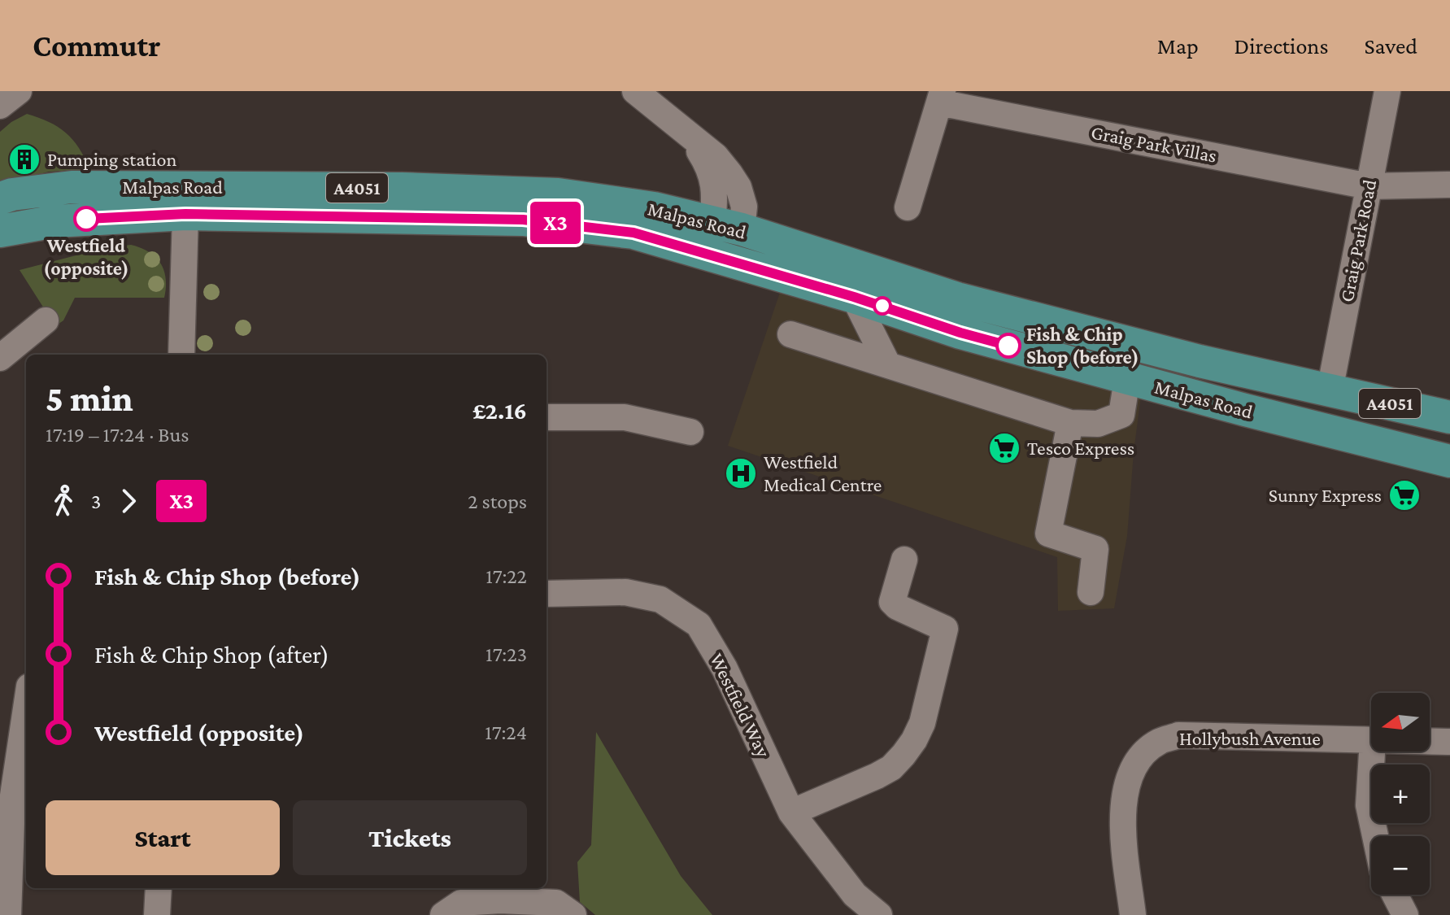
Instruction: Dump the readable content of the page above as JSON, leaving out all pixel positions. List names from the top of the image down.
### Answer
{
  "streets": {
    "main road": ["Malpas Road", "A4051"],
    "street": [
      "Graig Park Villas",
      "Graig Park Road",
      "Westfield Way",
      "Hollybush Avenue"
    ]
  },
  "crossings": [
    ["Graig Park Villas", "Graig Park Road"],
    ["Malpas Road", "Graig Park Road"]
  ],
  "places": {
    "building": ["Pumping station"],
    "other": ["Westfield (opposite)", "Fish & Chip Shop (before)"],
    "supermarket": ["Tesco Express", "Sunny Express"],
    "hospital": ["Westfield Medical Centre"]
  },
  "lines": ["bus line X3"],
  "north": "left",
  "page": {
    "header": "Commutr",
    "nav": ["Map", "Directions", "Saved"],
    "on_map": "X3",
    "heading": ["5 min", "17:19 – 17:24 · Bus", "£2.16"],
    "legs": ["3", "X3", "2 stops"],
    "list": [
      {
        "name": "Fish & Chip Shop (before)",
        "value": "17:22"
      },
      {
        "name": "Fish & Chip Shop (after)",
        "value": "17:23"
      },
      {
        "name": "Westfield (opposite)",
        "value": "17:24"
      }
    ],
    "map_buttons": ["+", "−"],
    "buttons": ["Start", "Tickets"]
  }
}
